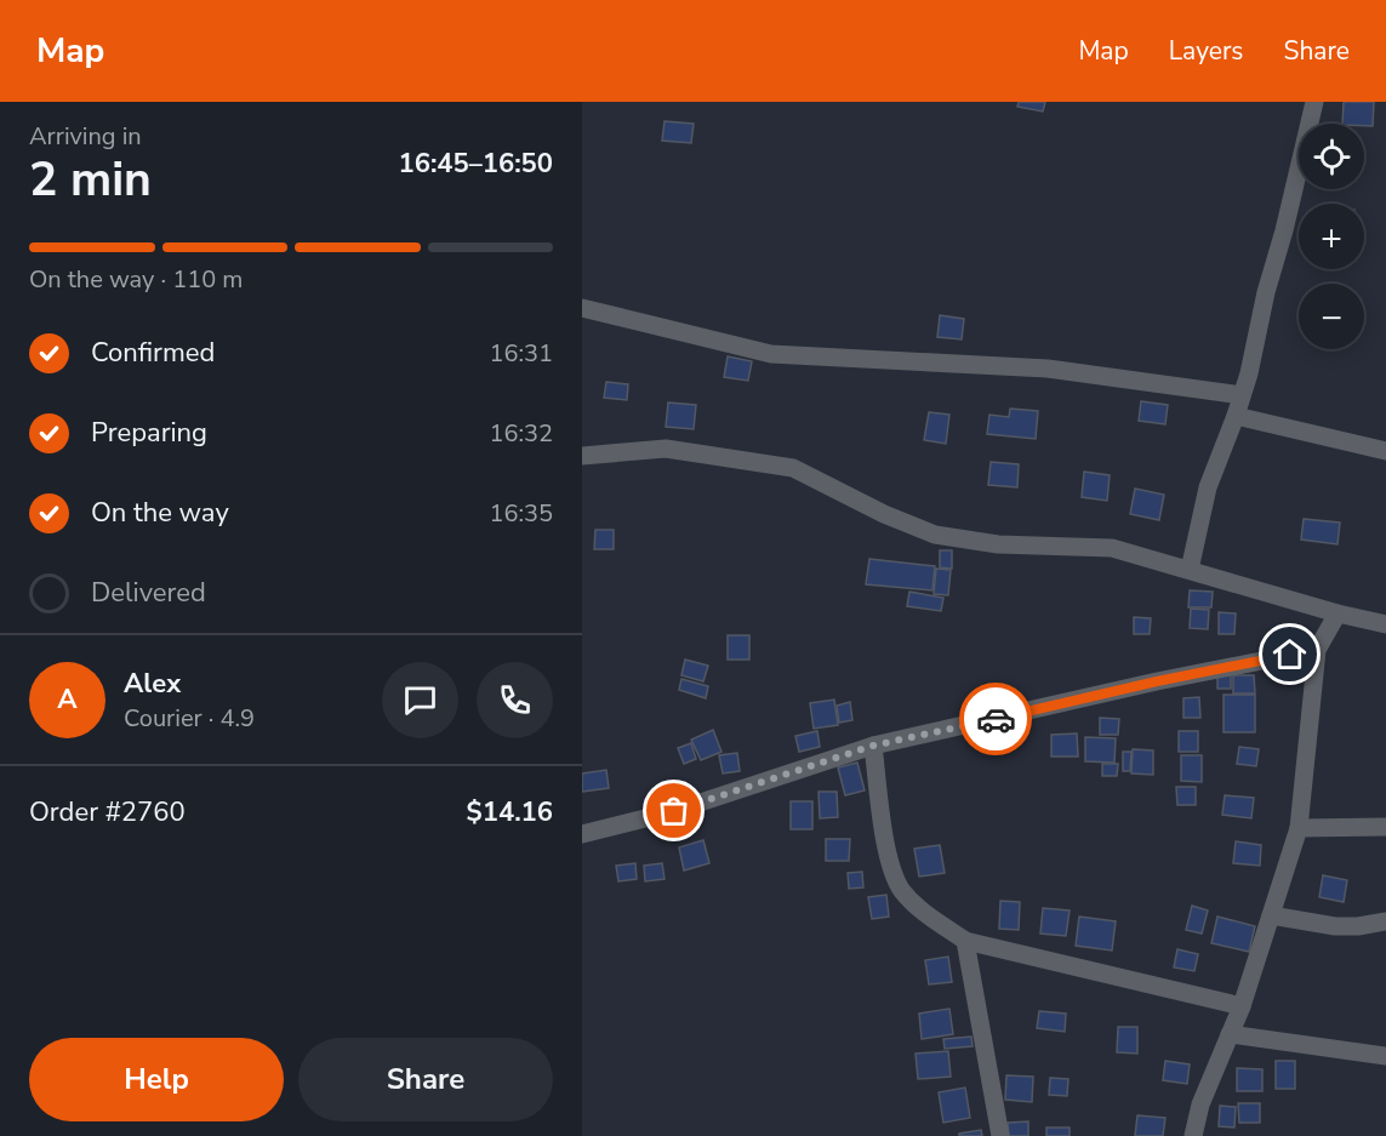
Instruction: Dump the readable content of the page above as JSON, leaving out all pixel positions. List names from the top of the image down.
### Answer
{
  "page": {
    "header": "Map",
    "nav": ["Map", "Layers", "Share"],
    "heading": ["2 min", "Arriving in", "16:45–16:50"],
    "panel": [
      "Alex",
      "Courier · 4.9",
      "Order #2760",
      "$14.16"
    ],
    "map_buttons": ["+", "−"],
    "bar": "On the way · 110 m",
    "list": [
      ["Confirmed", "16:31"],
      ["Preparing", "16:32"],
      ["On the way", "16:35"],
      "Delivered"
    ],
    "round": "A",
    "buttons": ["Help", "Share"]
  }
}
